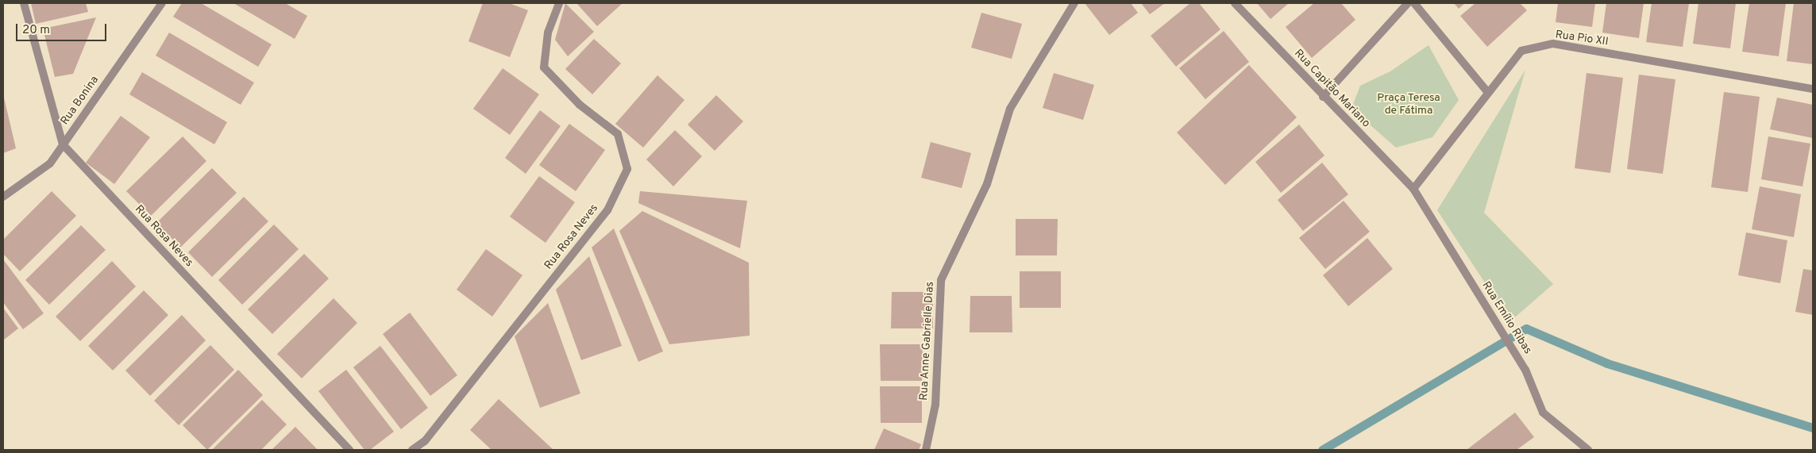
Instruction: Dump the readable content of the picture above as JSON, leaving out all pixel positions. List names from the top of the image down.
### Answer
{
  "streets": {
    "street": [
      "Rua Pio XII",
      "Rua Capitão Mariano",
      "Rua Bonina",
      "Rua Rosa Neves",
      "Rua Emílio Ribas",
      "Rua Anne Gabrielle Dias"
    ]
  },
  "crossings": [
    ["Rua Pio XII", "Rua Capitão Mariano"],
    ["Rua Pio XII", "Rua Emílio Ribas"],
    ["Rua Capitão Mariano", "Rua Emílio Ribas"],
    ["Rua Bonina", "Rua Rosa Neves"]
  ],
  "parks": ["Praça Teresa de Fátima"],
  "scale_bar": "20 m"
}
